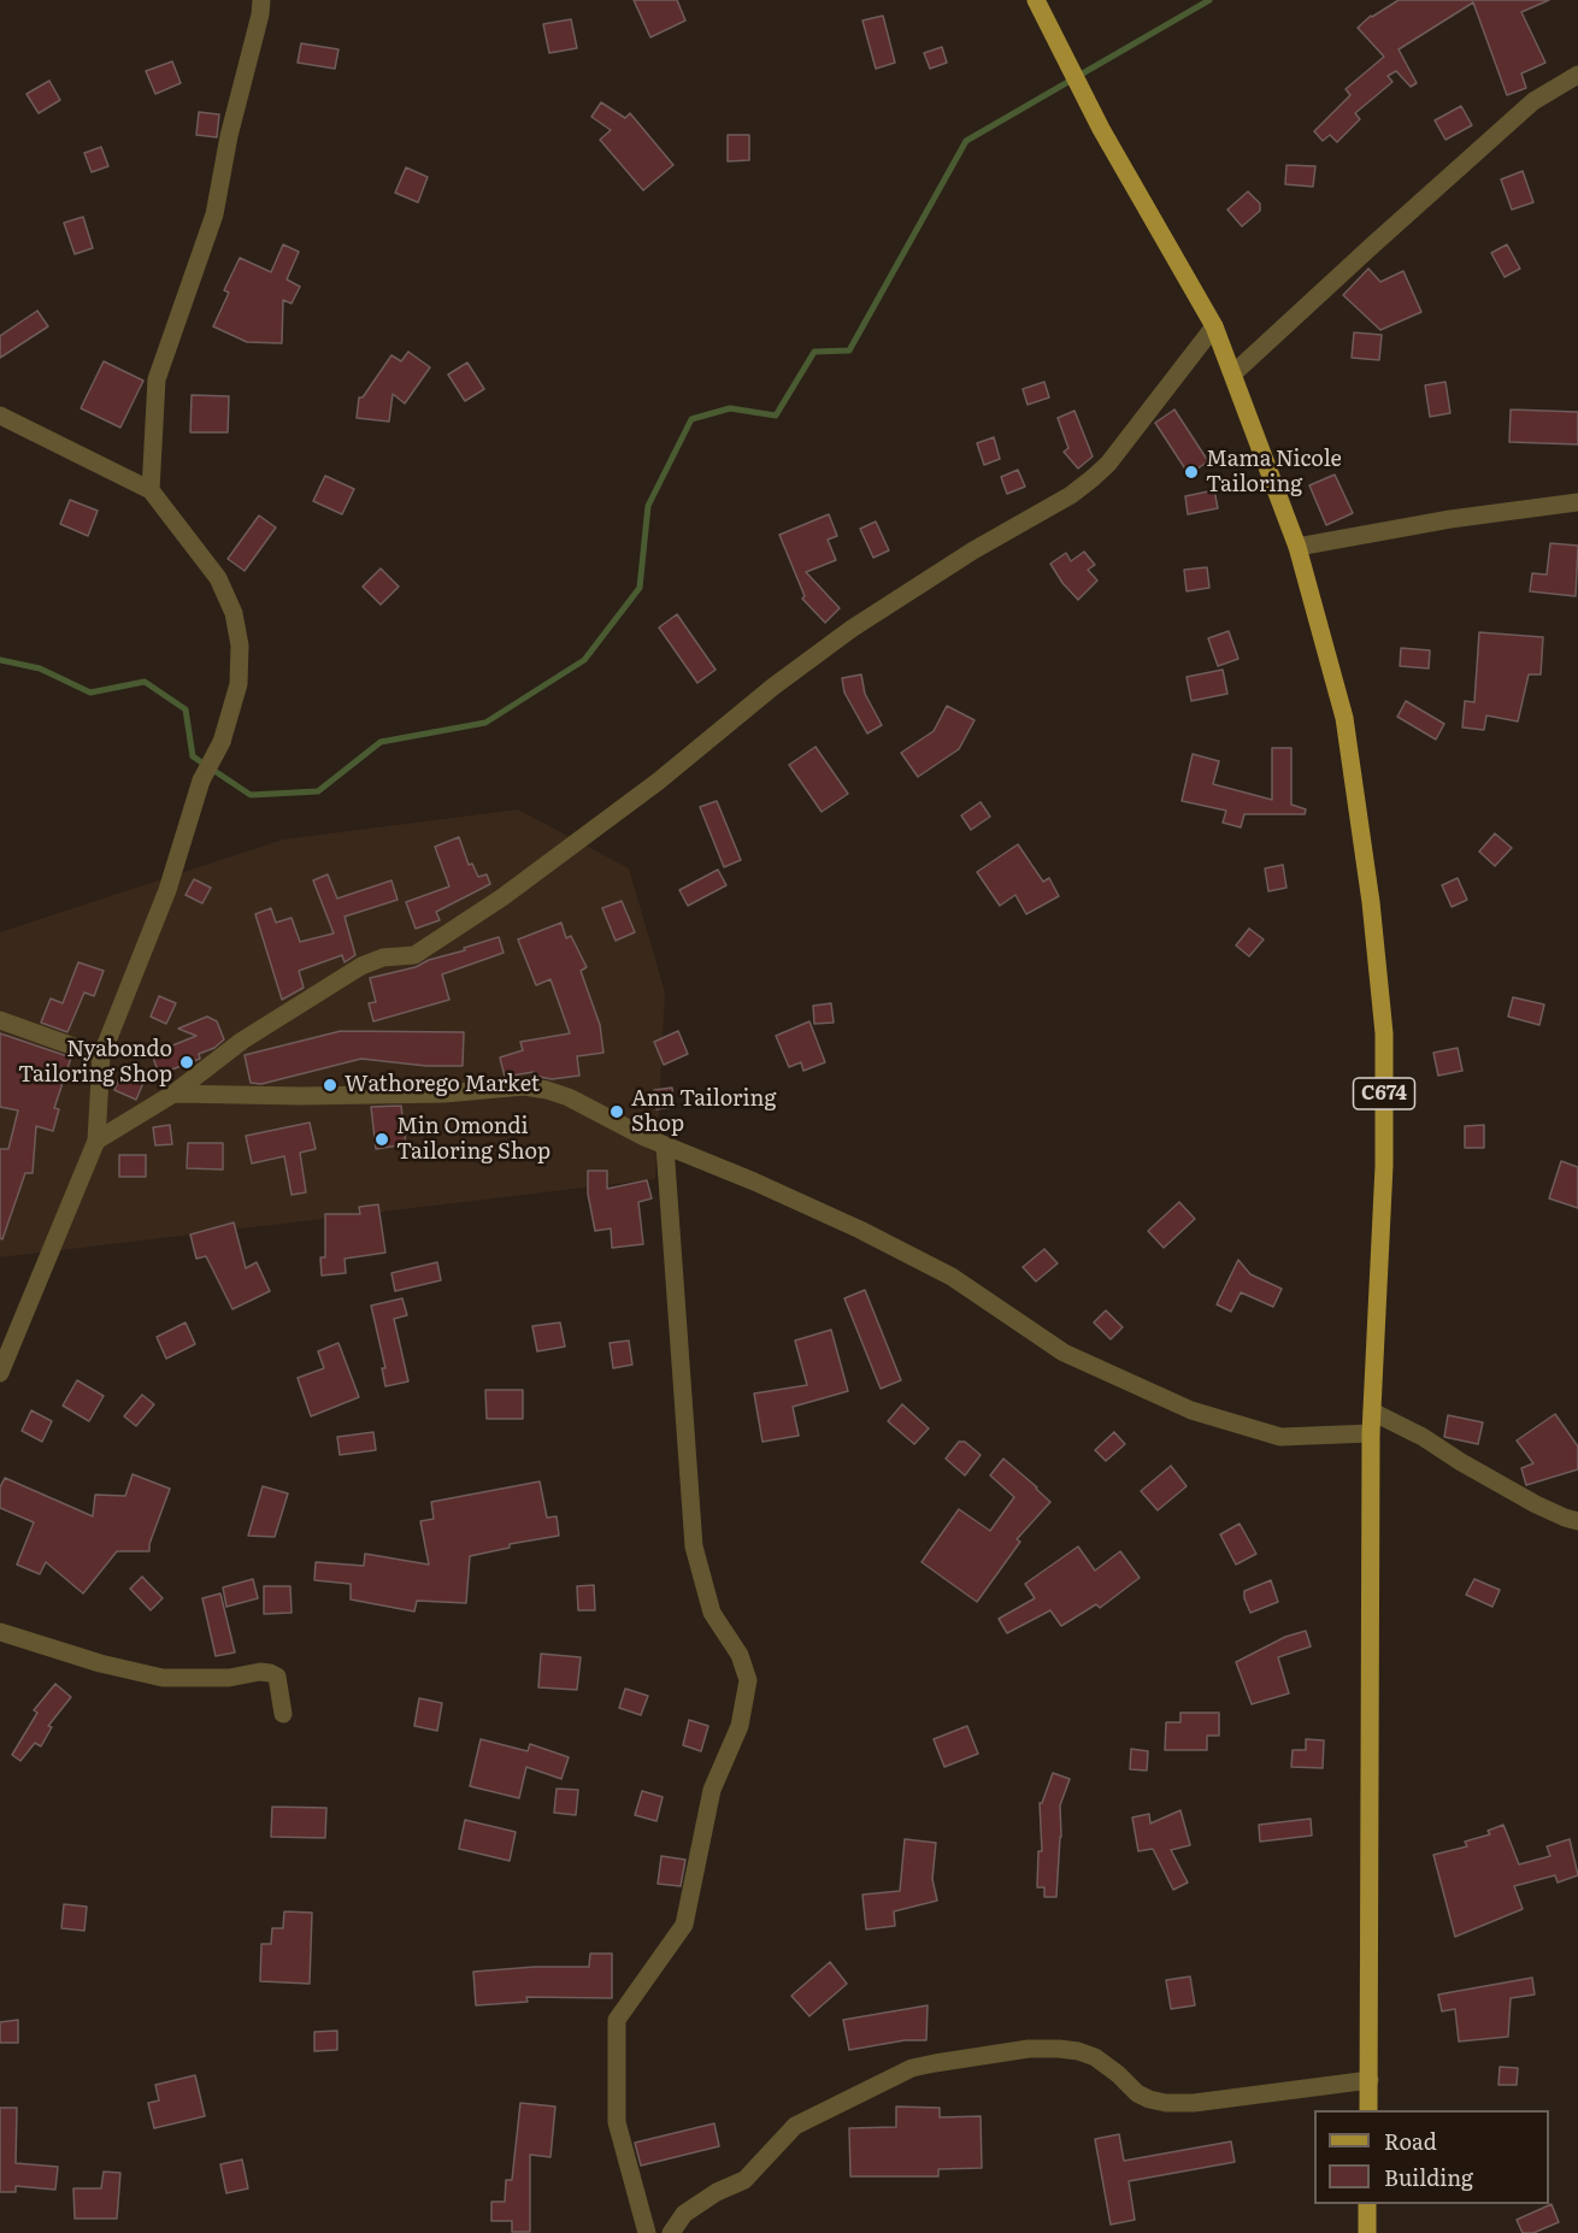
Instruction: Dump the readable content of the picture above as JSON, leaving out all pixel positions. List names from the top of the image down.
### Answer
{
  "streets": {
    "main road": ["C674"]
  },
  "places": [
    "Mama Nicole Tailoring",
    "Nyabondo Tailoring Shop",
    "Wathorego Market",
    "Ann Tailoring Shop",
    "Min Omondi Tailoring Shop"
  ],
  "legend": ["Road", "Building"]
}
